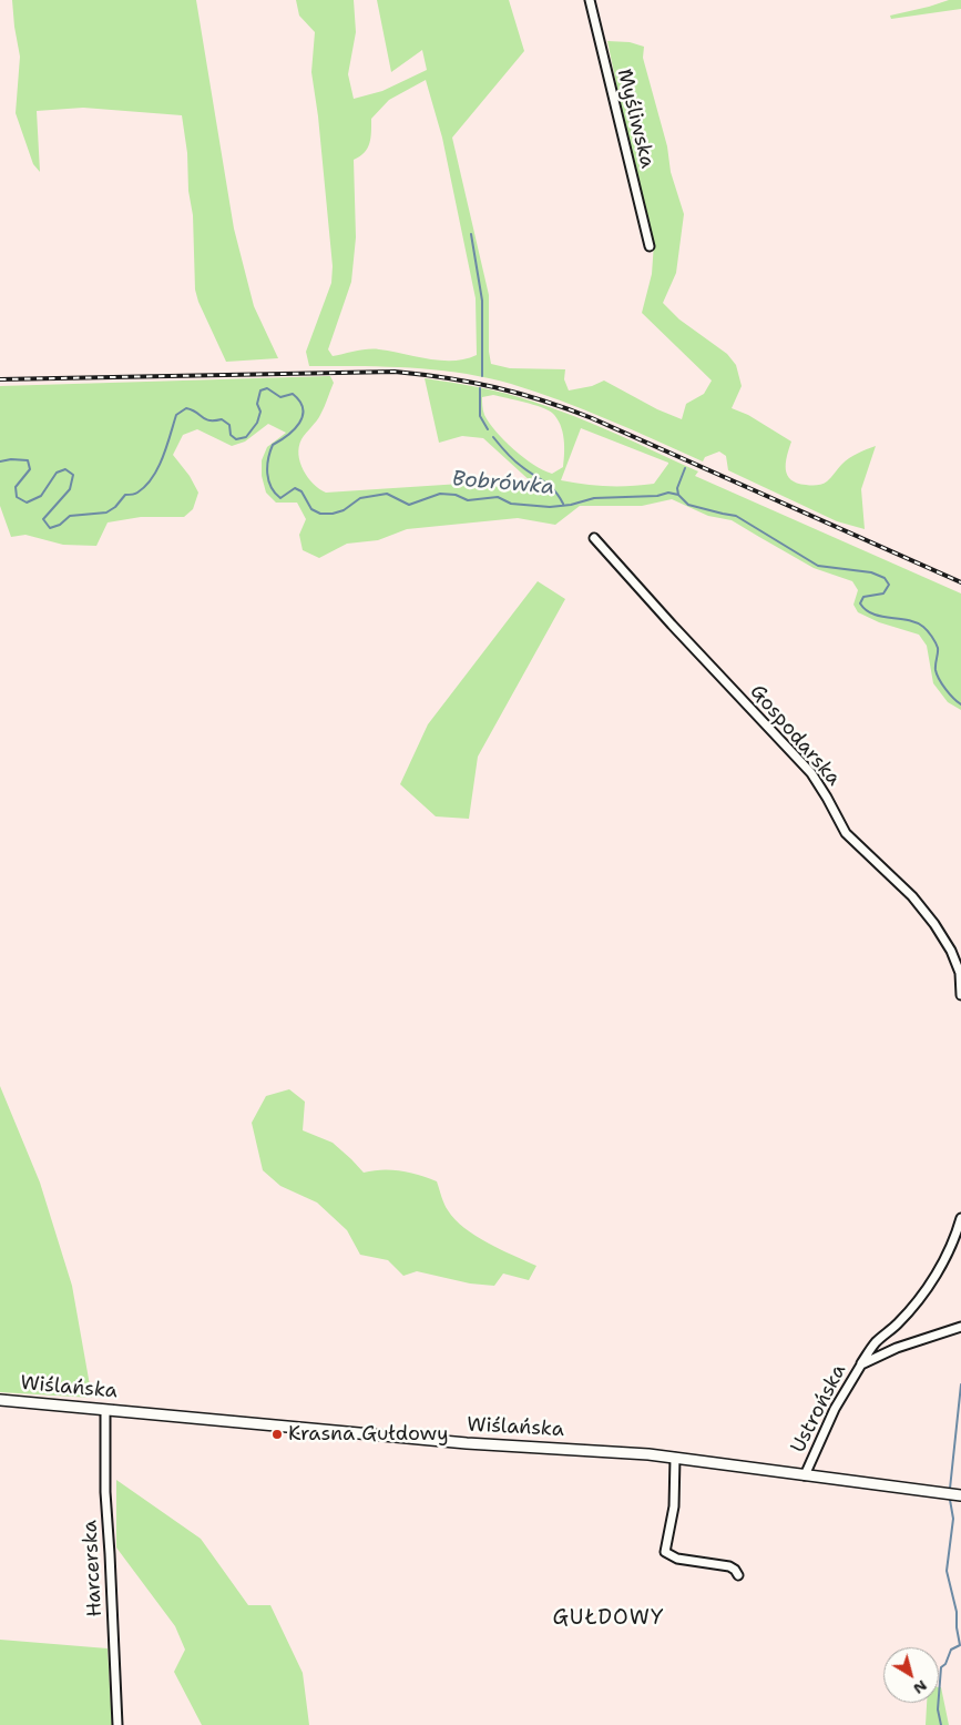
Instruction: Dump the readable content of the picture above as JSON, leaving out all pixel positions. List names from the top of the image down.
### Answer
{
  "streets": {
    "street": [
      "Myśliwska",
      "Gospodarska",
      "Wiślańska",
      "Ustrońska",
      "Harcerska"
    ]
  },
  "crossings": [
    ["Wiślańska", "Ustrońska"],
    ["Wiślańska", "Harcerska"]
  ],
  "districts": ["GUŁDOWY"],
  "water": ["Bobrówka"],
  "places": ["Krasna Gułdowy"],
  "north": "bottom right"
}
